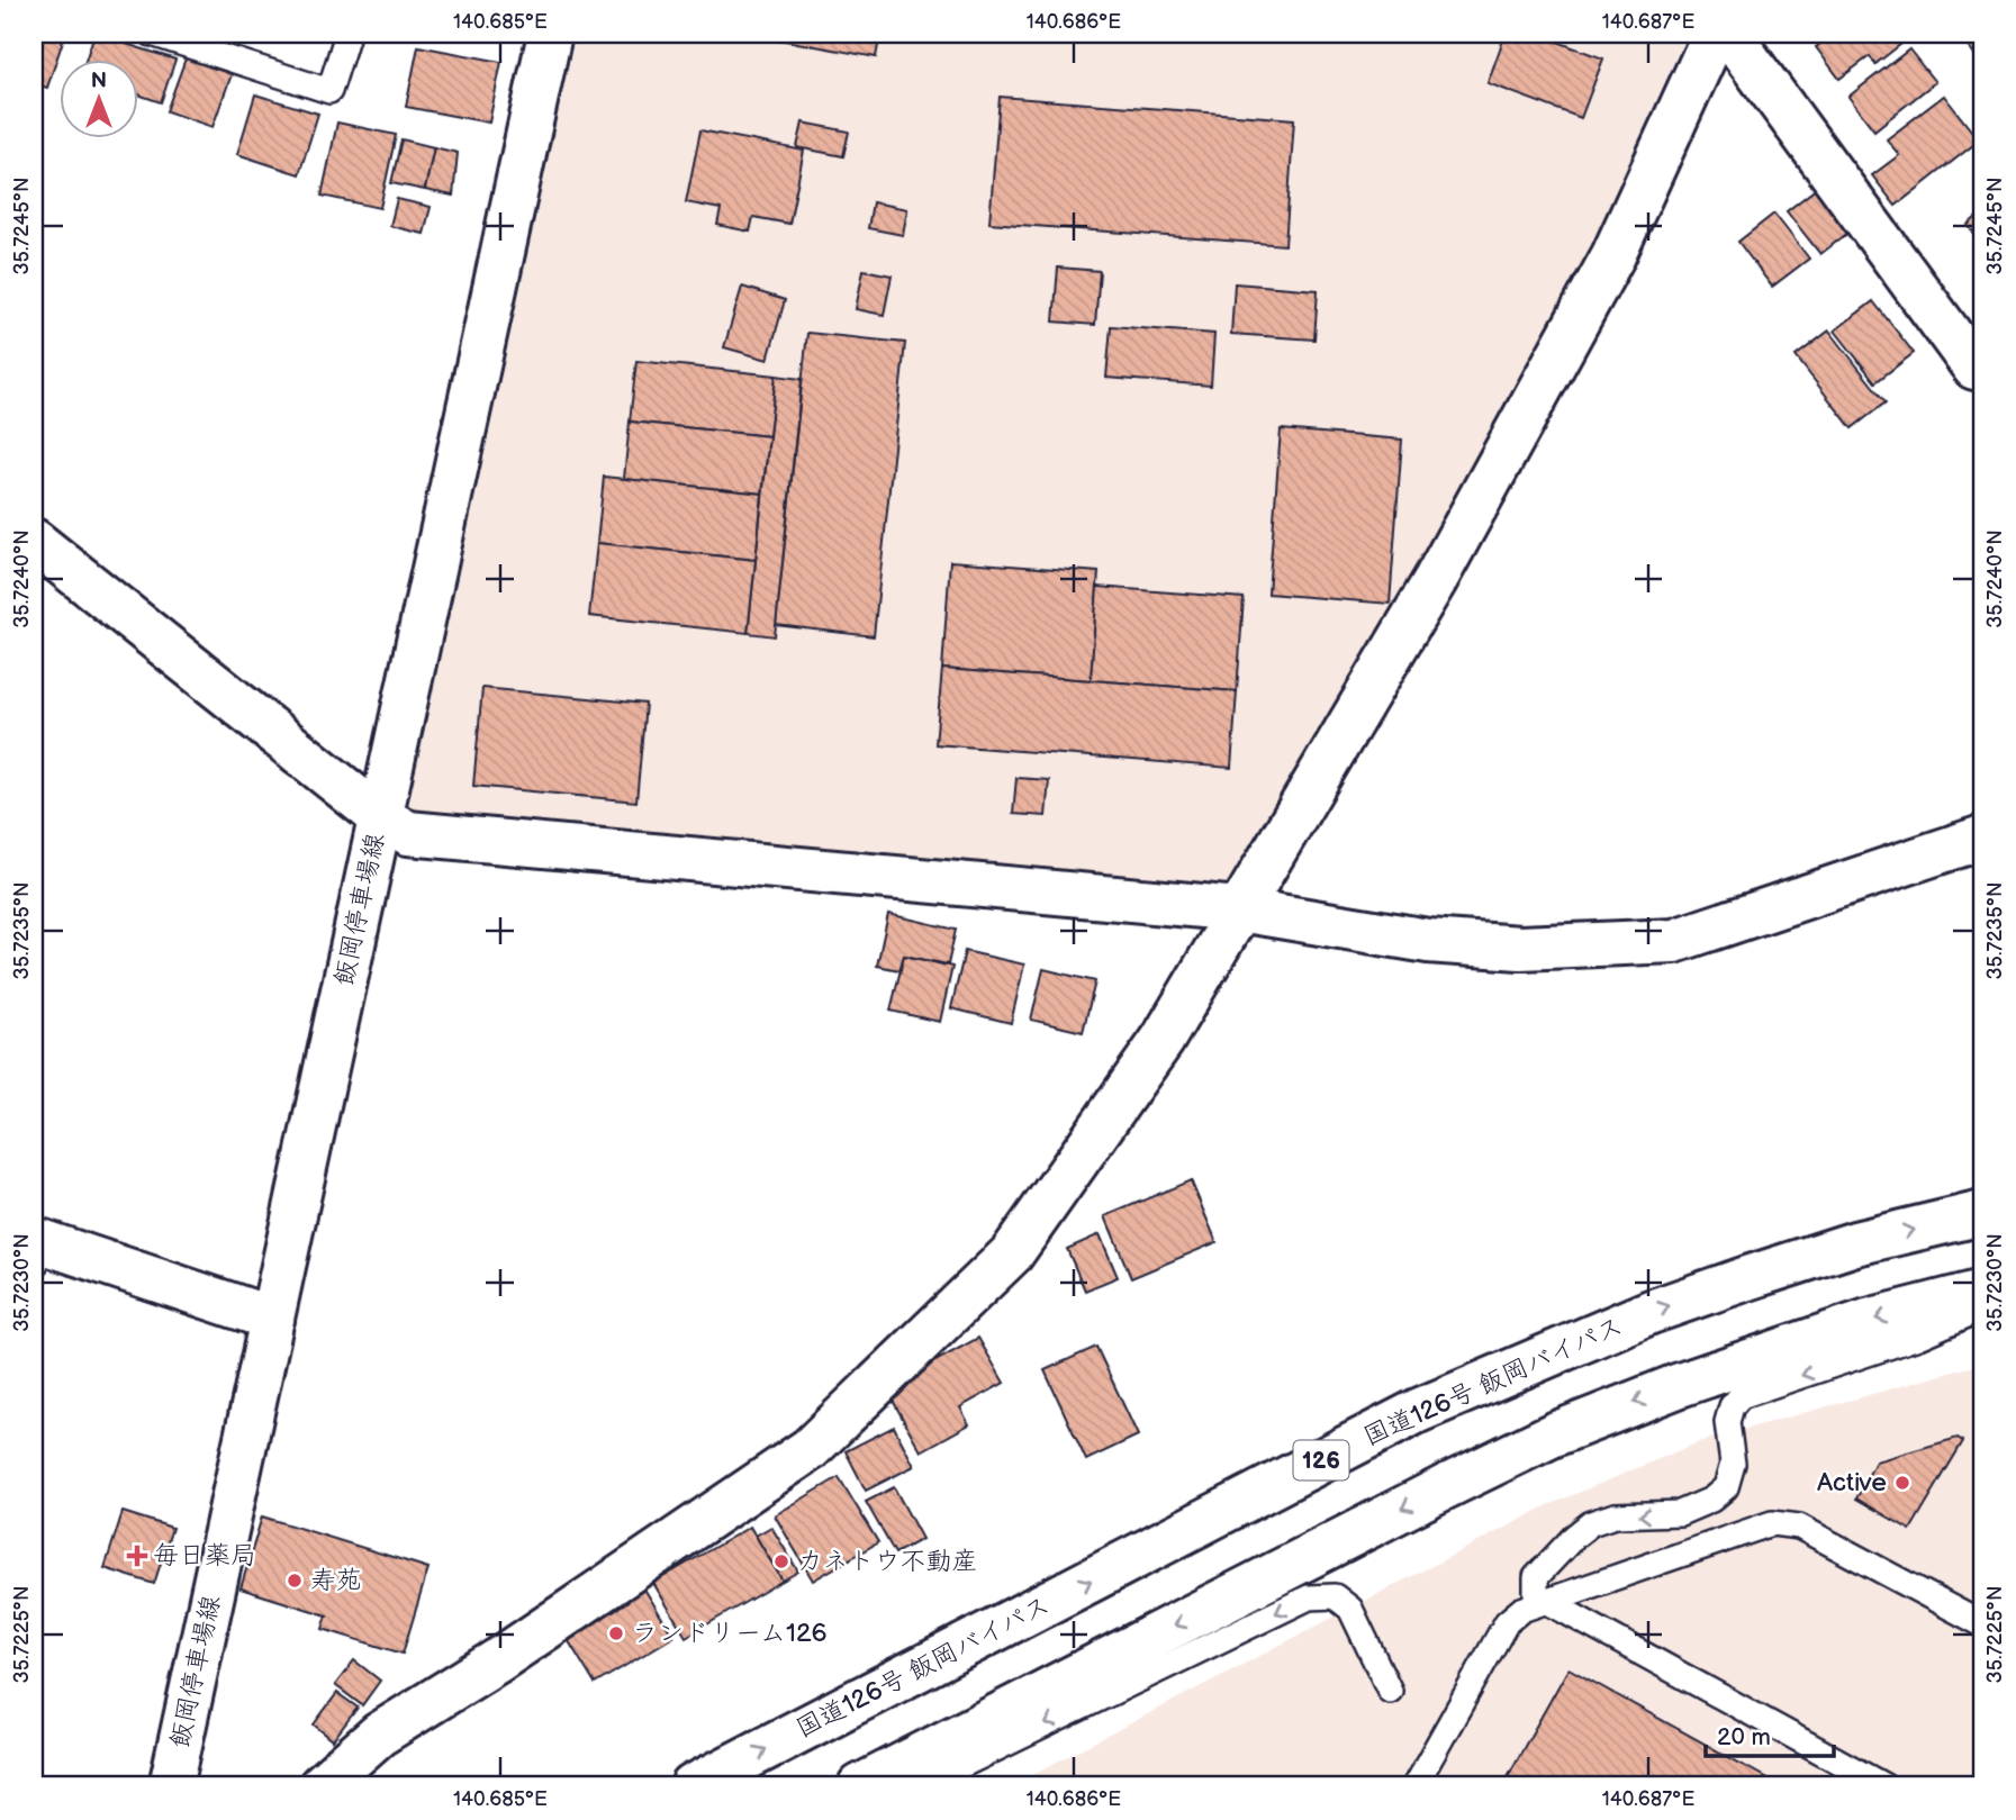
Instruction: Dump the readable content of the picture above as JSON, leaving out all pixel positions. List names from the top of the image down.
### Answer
{
  "streets": {
    "main road": ["飯岡停車場線", "国道126号 飯岡バイパス", "126"]
  },
  "places": {
    "other": [
      "Active",
      "カネトウ不動産",
      "寿苑",
      "ランドリーム126"
    ],
    "health": ["毎日薬局"]
  },
  "scale_bar": "20 m",
  "north": "top",
  "coordinates": [
    "140.685°E",
    "140.686°E",
    "140.687°E",
    "35.7245°N",
    "35.7240°N",
    "35.7235°N",
    "35.7230°N",
    "35.7225°N"
  ]
}
